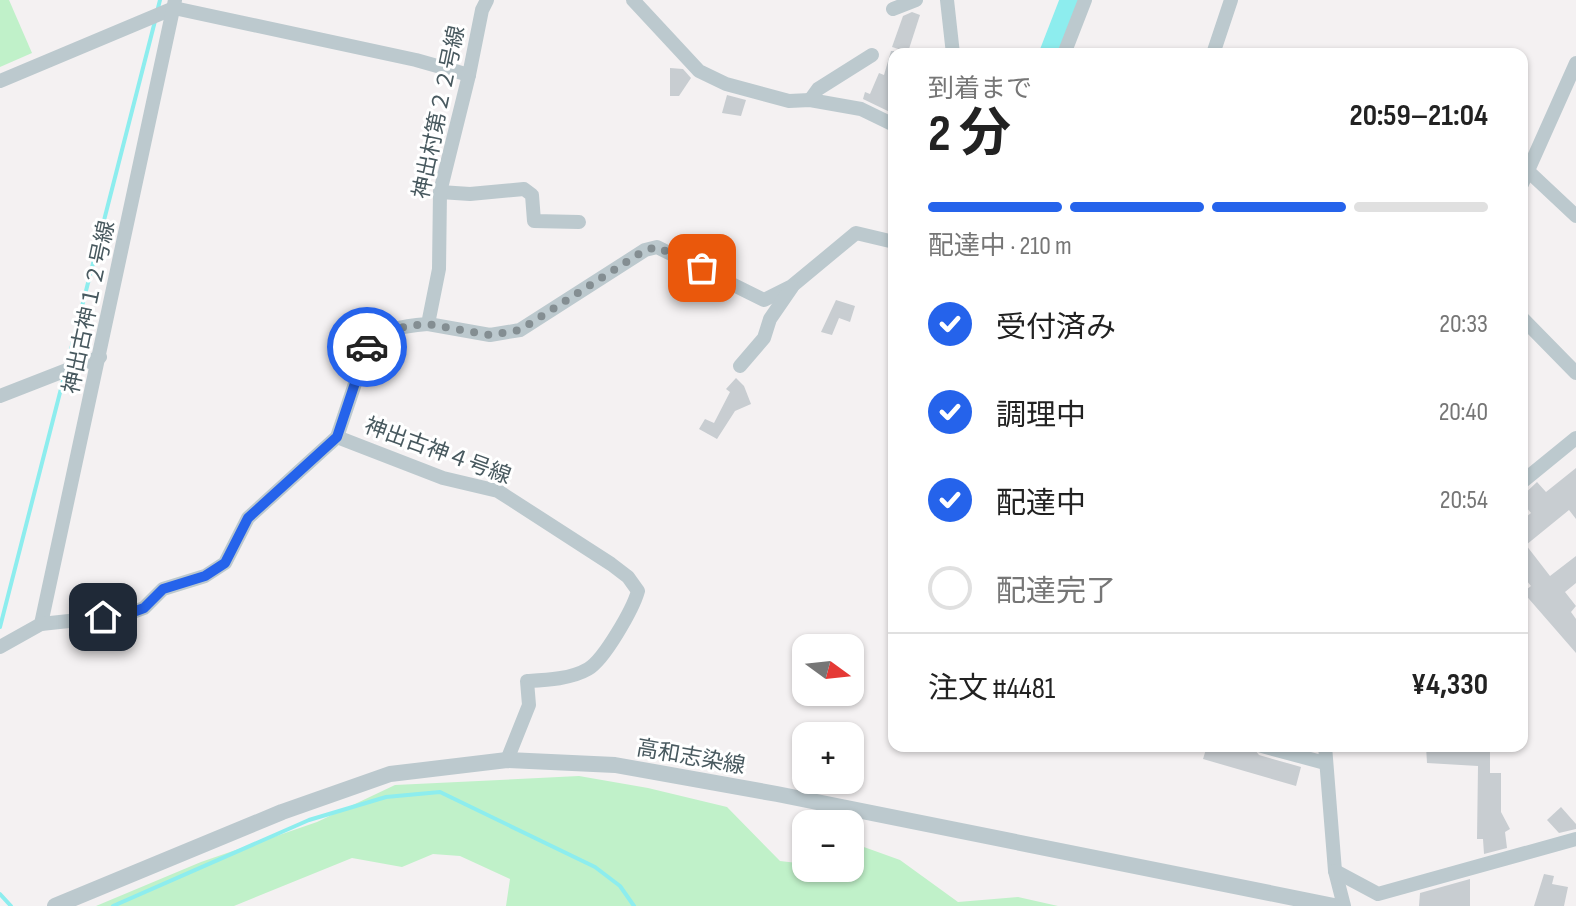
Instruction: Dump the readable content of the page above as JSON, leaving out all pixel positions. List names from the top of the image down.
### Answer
{
  "streets": {
    "street": [
      "神出村第２２号線",
      "神出古神１２号線",
      "神出古神４号線",
      "高和志染線"
    ]
  },
  "crossings": [
    ["神出古神４号線", "高和志染線"]
  ],
  "north": "right",
  "page": {
    "heading": ["2 分", "到着まで", "20:59–21:04"],
    "panel": ["注文 #4481", "¥4,330"],
    "bar": "配達中 · 210 m",
    "list": [
      ["受付済み", "20:33"],
      ["調理中", "20:40"],
      ["配達中", "20:54"],
      "配達完了"
    ],
    "map_buttons": ["+", "−"]
  }
}
